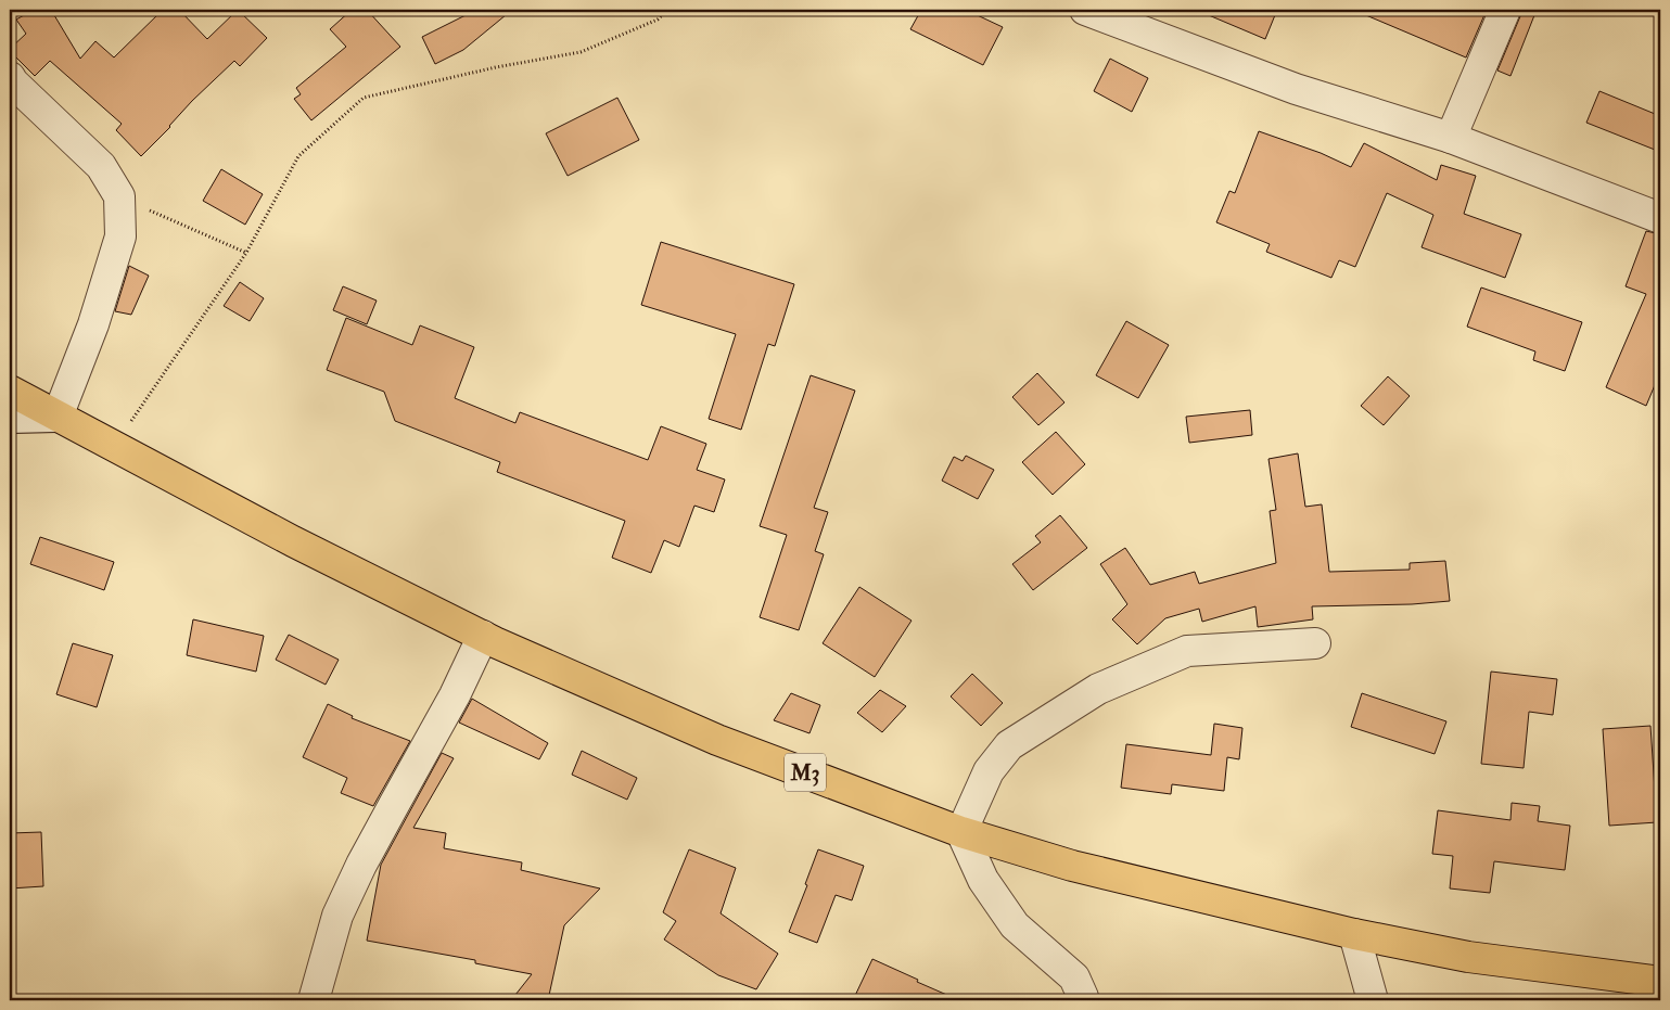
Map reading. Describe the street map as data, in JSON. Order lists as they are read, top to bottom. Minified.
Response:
{"streets":{"highway":["M3"]}}
